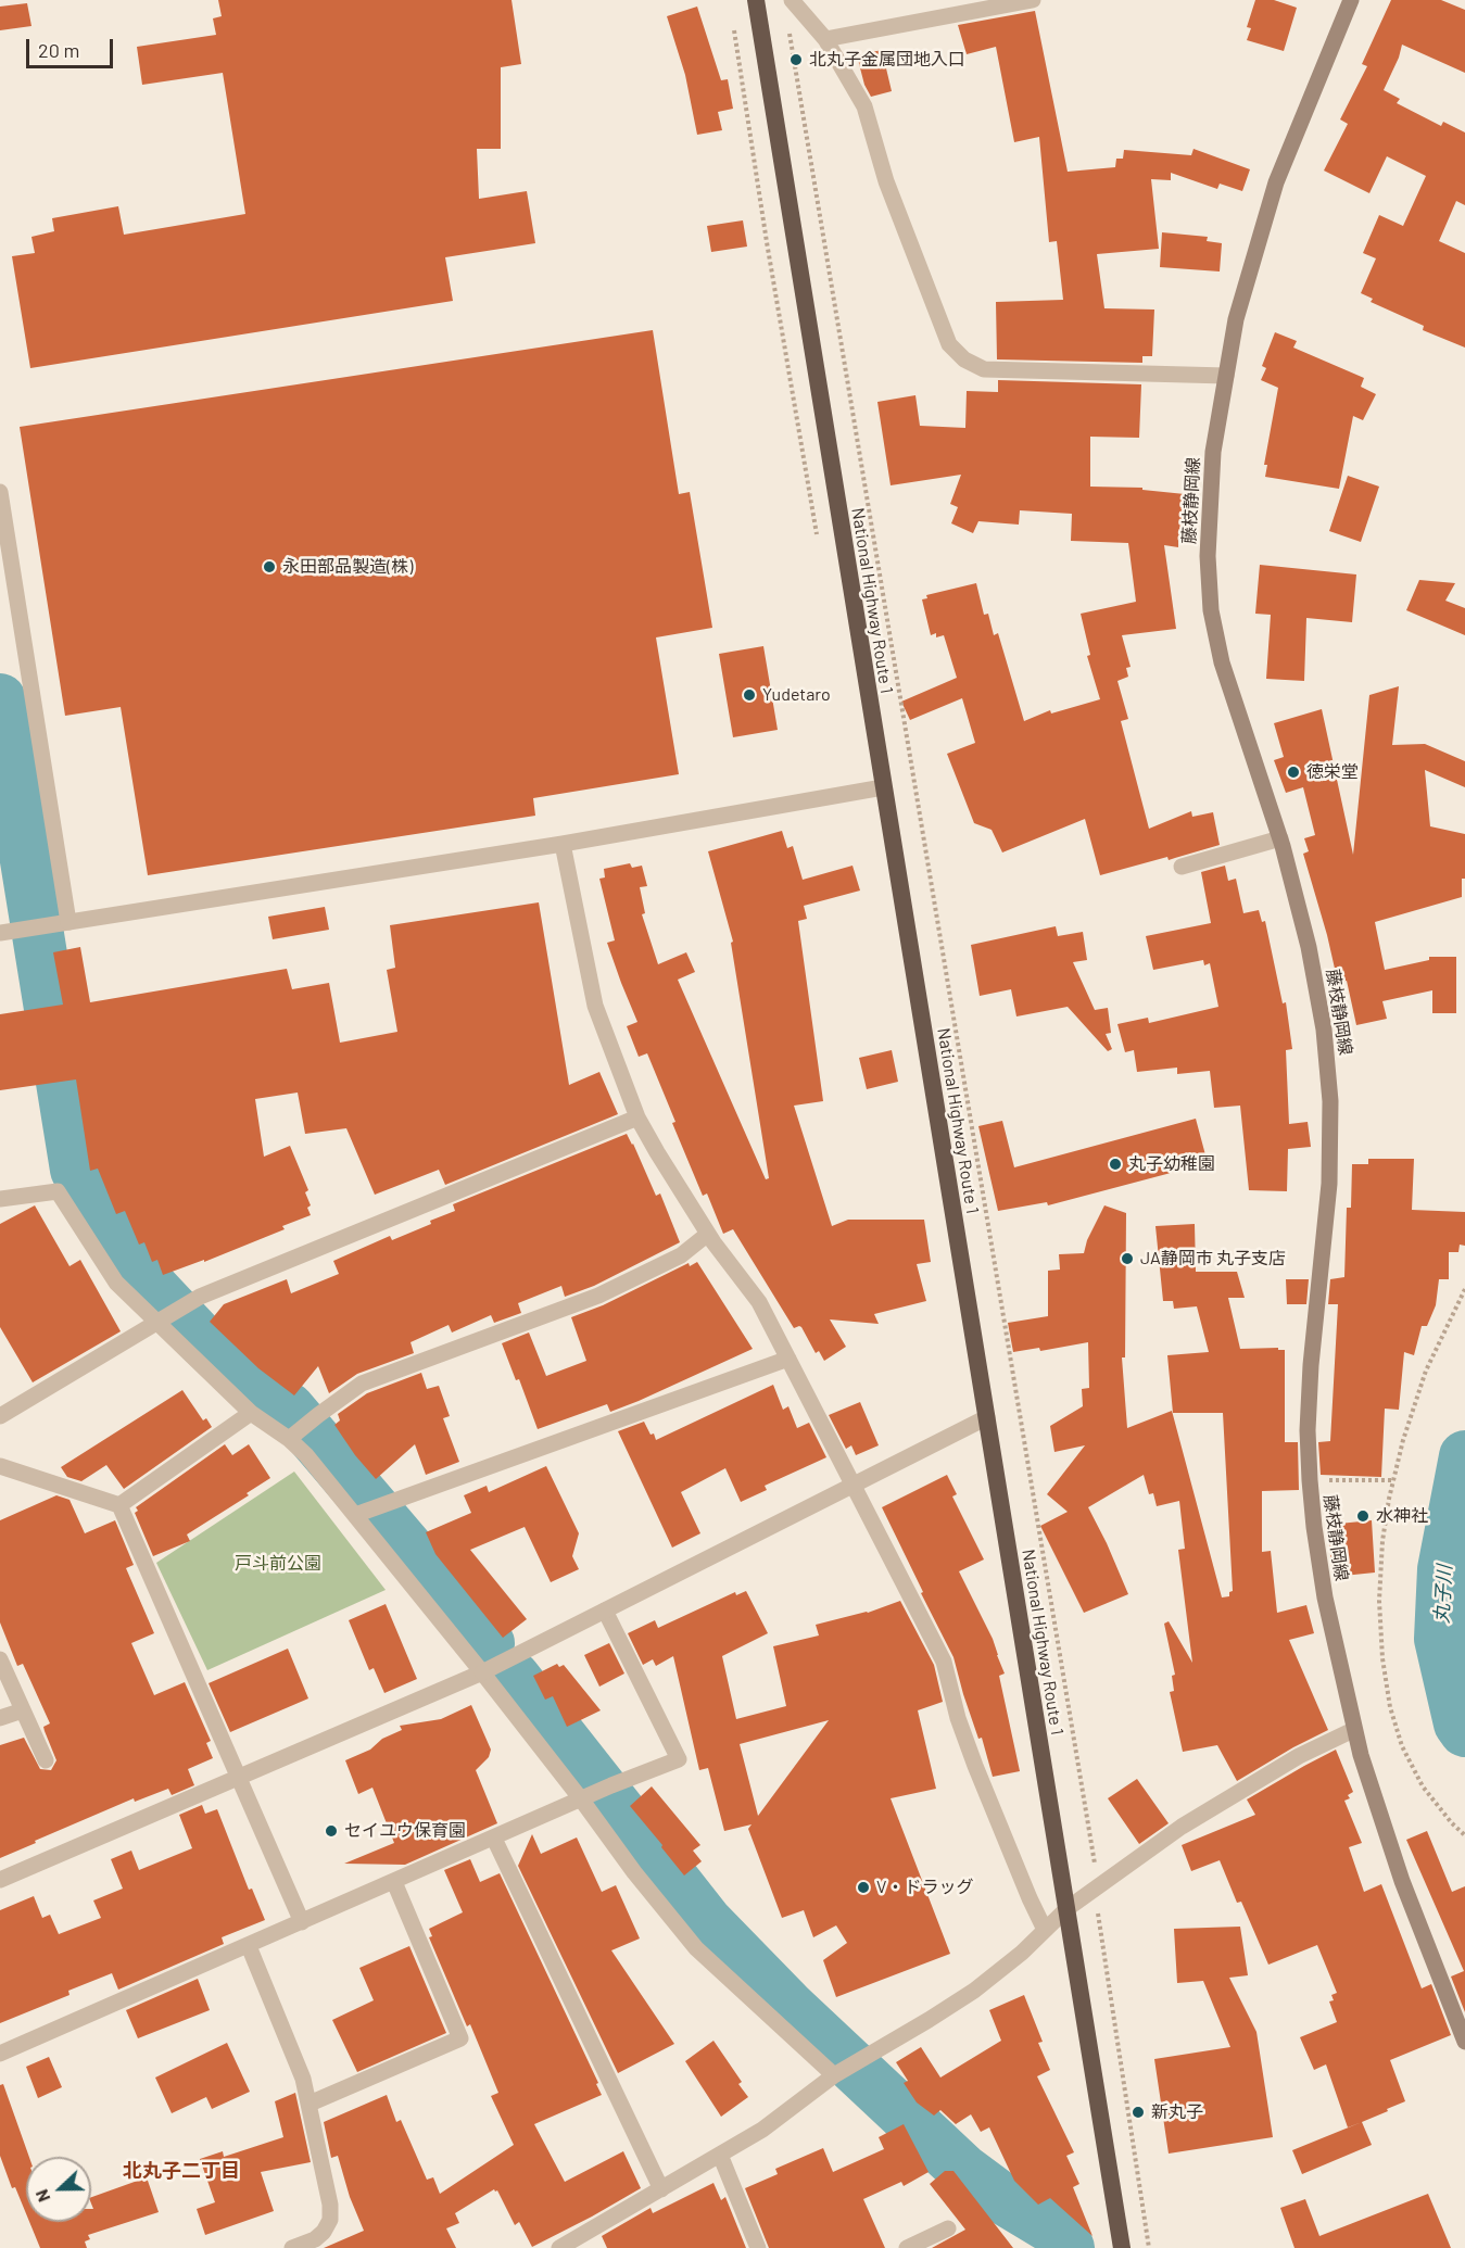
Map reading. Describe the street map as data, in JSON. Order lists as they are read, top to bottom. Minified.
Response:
{"streets":{"highway":["National Highway Route 1"],"main road":["藤枝静岡線"]},"districts":["北丸子二丁目"],"water":["丸子川"],"parks":["戸斗前公園"],"places":["北丸子金属団地入口","永田部品製造(株)","Yudetaro","徳栄堂","丸子幼稚園","JA静岡市 丸子支店","水神社","セイユウ保育園","V・ドラッグ","新丸子"],"scale_bar":"20 m","north":"left"}
